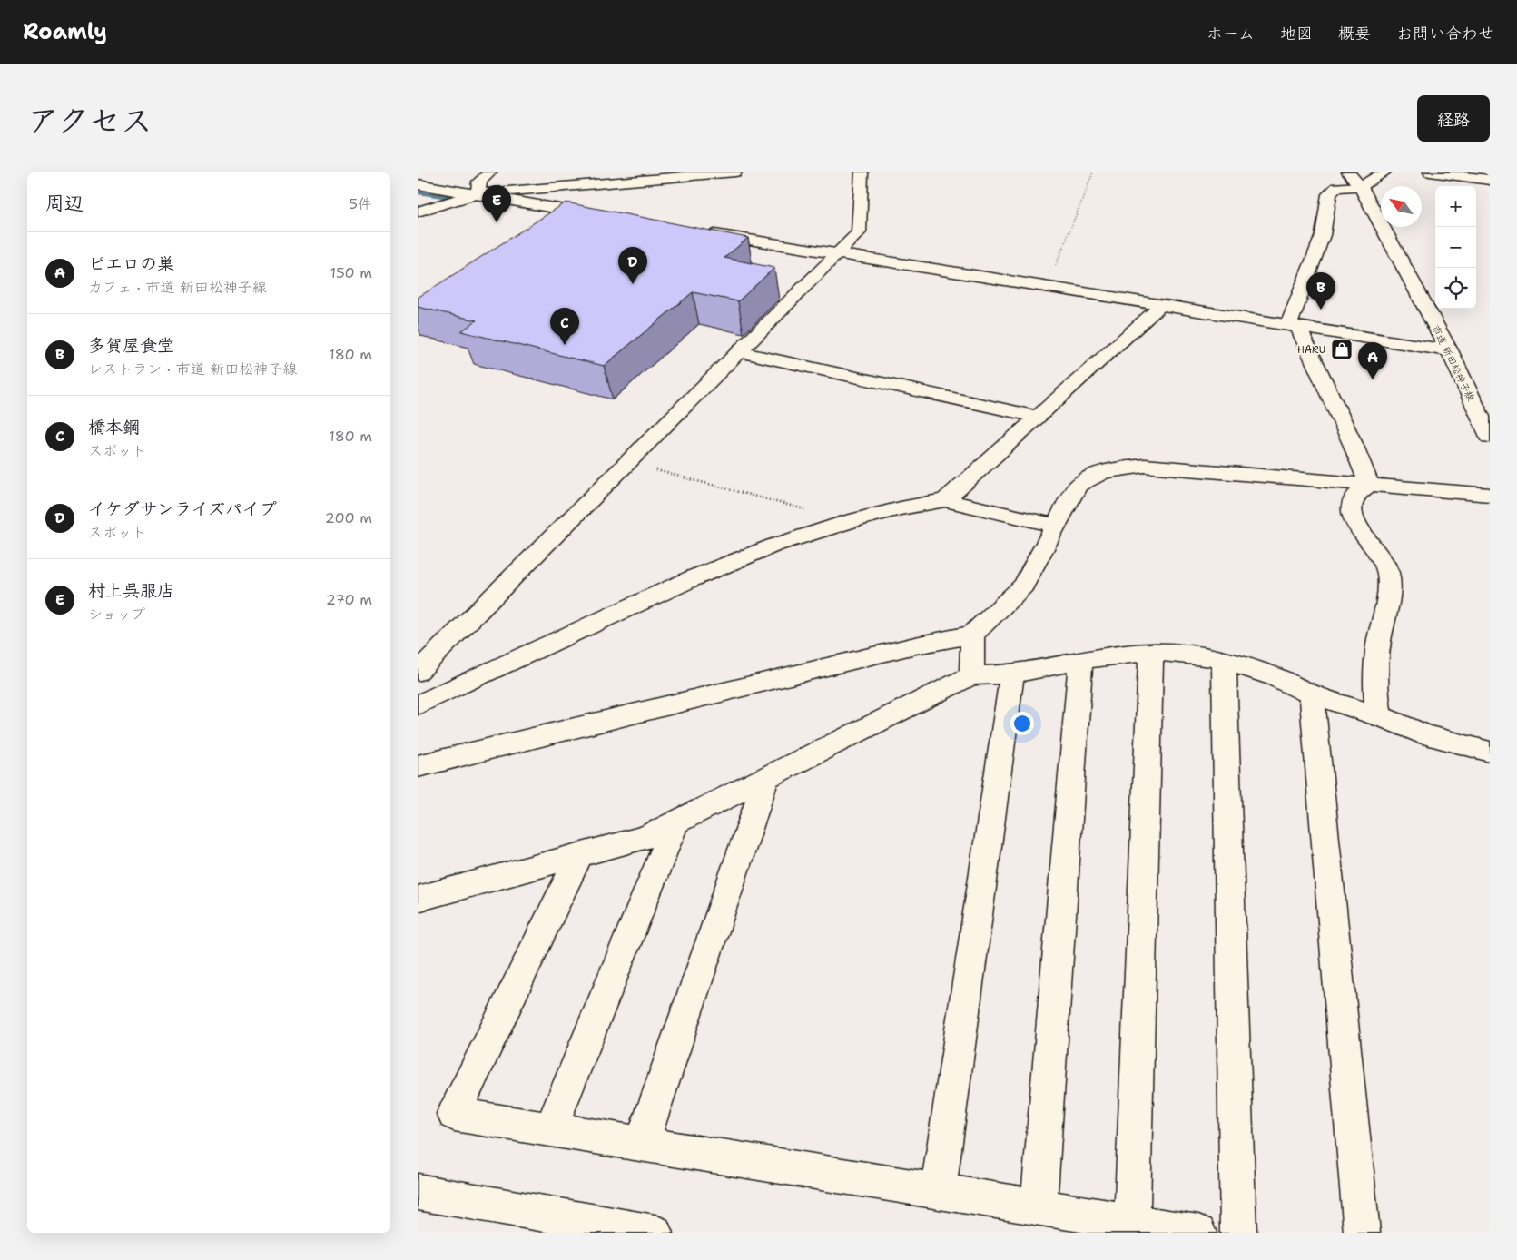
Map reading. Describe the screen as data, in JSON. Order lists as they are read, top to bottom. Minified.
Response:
{"streets":{"street":["市道 新田松神子線"]},"places":{"shop":["HARU"]},"north":"top left","page":{"header":"Roamly","nav":["ホーム","地図","概要","お問い合わせ"],"title":"アクセス","buttons":"経路","heading":["周辺","5件"],"pins":["E","D","B","C","A"],"map_buttons":["+","−"],"list":[{"mark":"A","name":"ピエロの巣","note":"カフェ · 市道 新田松神子線","value":"150 m"},{"mark":"B","name":"多賀屋食堂","note":"レストラン · 市道 新田松神子線","value":"180 m"},{"mark":"C","name":"橋本鋼","note":"スポット","value":"180 m"},{"mark":"D","name":"イケダサンライズパイプ","note":"スポット","value":"200 m"},{"mark":"E","name":"村上呉服店","note":"ショップ","value":"270 m"}]}}
